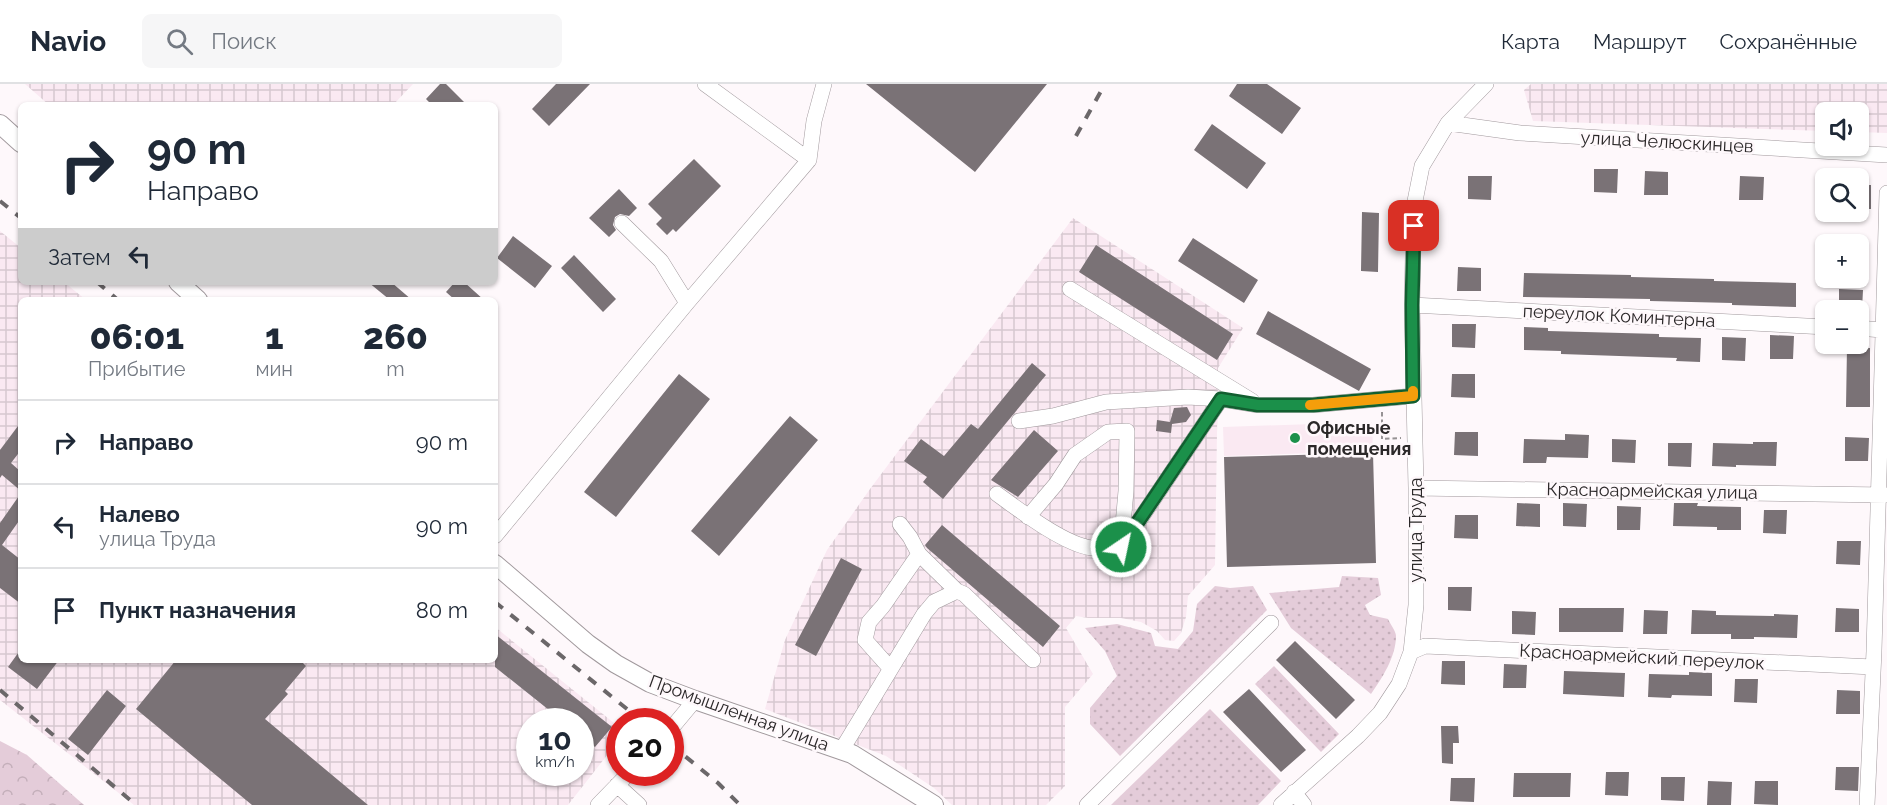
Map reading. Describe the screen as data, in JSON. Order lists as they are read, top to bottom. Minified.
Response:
{"streets":{"main road":["Промышленная улица"],"street":["улица Челюскинцев","переулок Коминтерна","Красноармейская улица","улица Труда","Красноармейский переулок"]},"crossings":[["улица Челюскинцев","улица Труда"],["переулок Коминтерна","улица Труда"],["Красноармейская улица","улица Труда"],["улица Труда","Красноармейский переулок"]],"places":["Офисные помещения"],"page":{"header":"Navio","search":"Поиск","nav":["Карта","Маршрут","Сохранённые"],"map_buttons":["+","−"],"turn":["90 m","Направо"],"then":"Затем","eta":["06:01","Прибытие","1","мин","260","m"],"list":[{"name":"Направо","value":"90 m"},{"name":"Налево","note":"улица Труда","value":"90 m"},{"name":"Пункт назначения","value":"80 m"}],"speed":"10 km/h","limit":"20"}}
